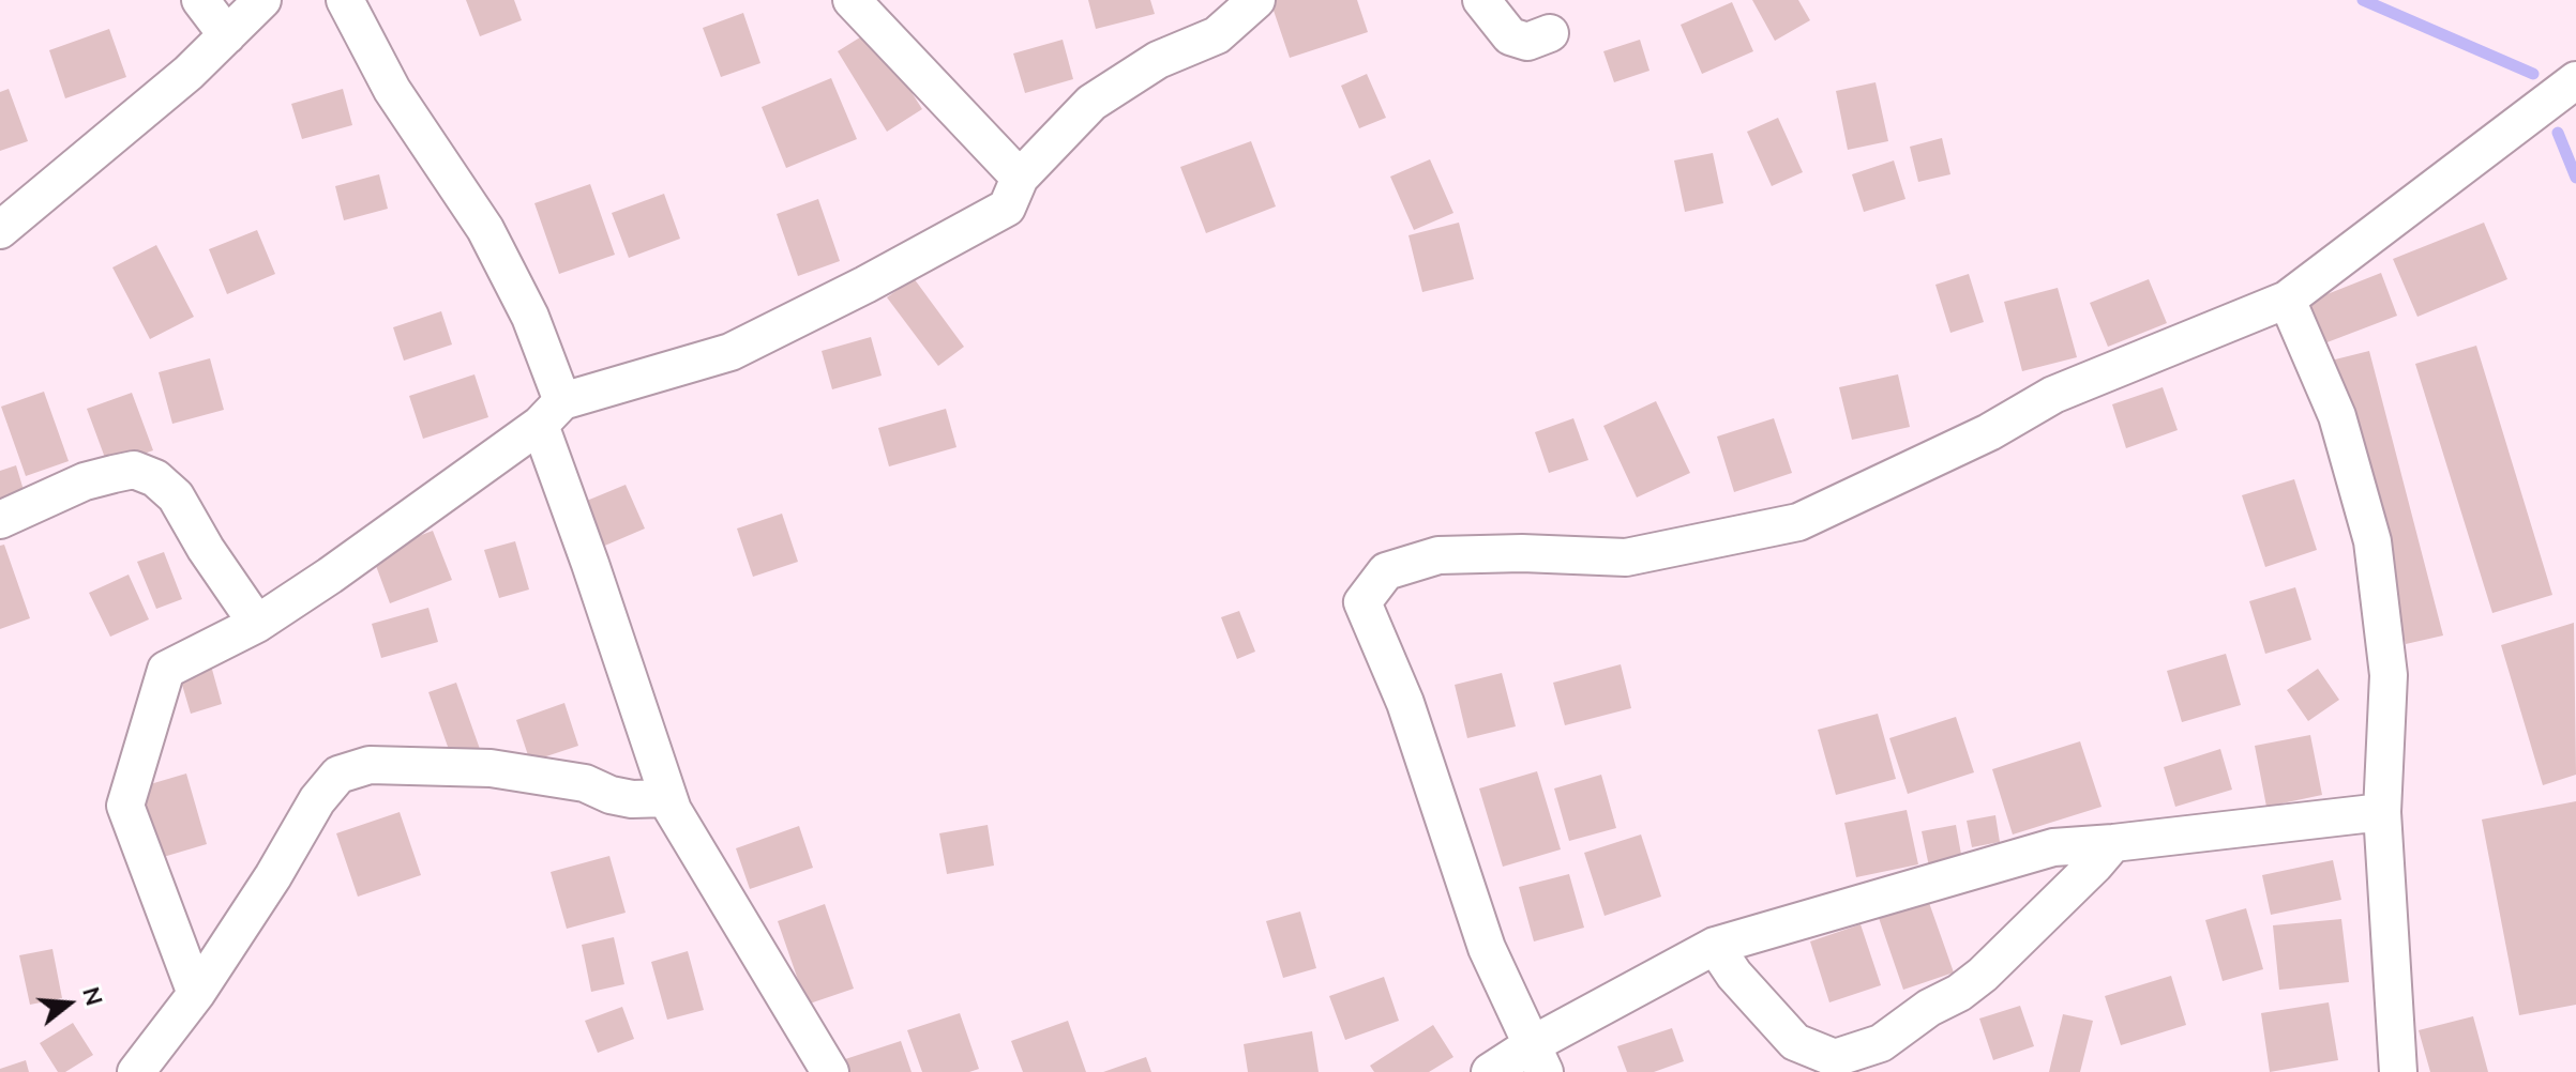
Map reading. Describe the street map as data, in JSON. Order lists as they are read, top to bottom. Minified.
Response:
{"north":"right"}
